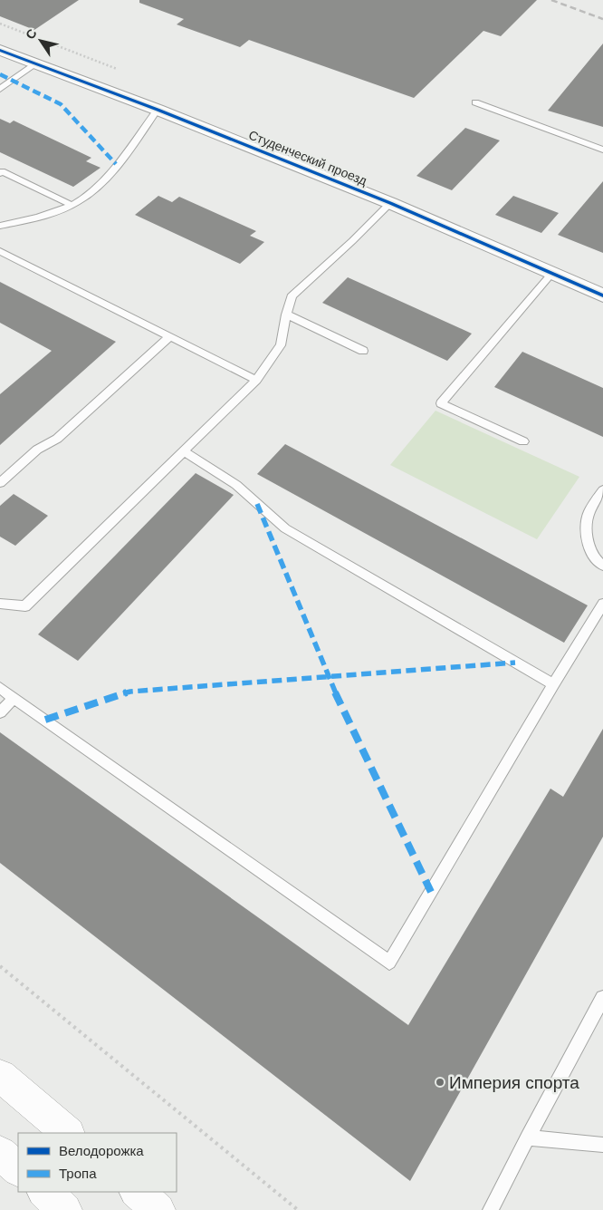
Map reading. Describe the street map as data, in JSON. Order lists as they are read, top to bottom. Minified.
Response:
{"streets":{"street":["Студенческий проезд"]},"places":["Империя спорта"],"legend":["Велодорожка","Тропа"],"north":"top left"}
